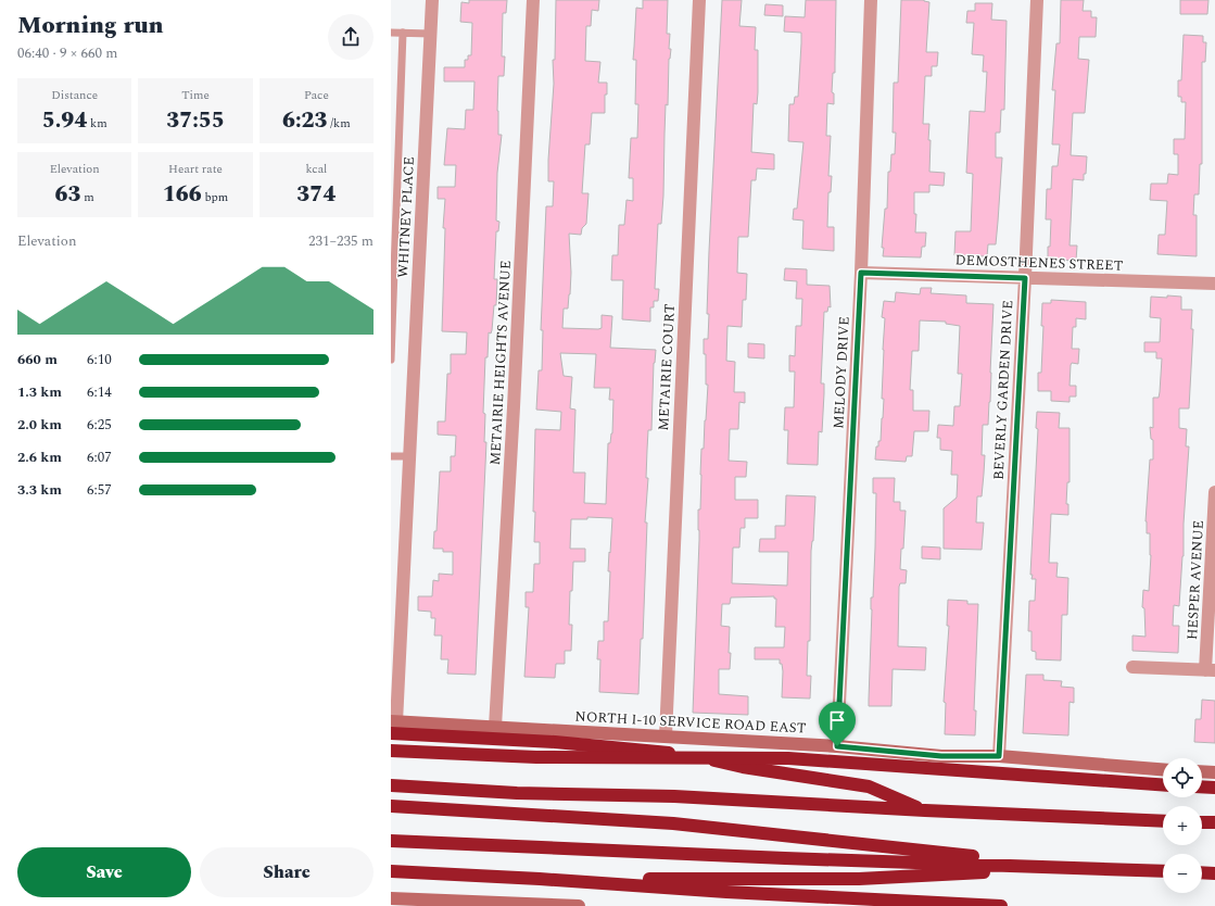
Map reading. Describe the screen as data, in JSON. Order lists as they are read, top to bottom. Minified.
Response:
{"streets":{"street":["WHITNEY PLACE","DEMOSTHENES STREET","METAIRIE HEIGHTS AVENUE","METAIRIE COURT","MELODY DRIVE","BEVERLY GARDEN DRIVE","HESPER AVENUE","NORTH I-10 SERVICE ROAD EAST"]},"crossings":[["WHITNEY PLACE","NORTH I-10 SERVICE ROAD EAST"],["DEMOSTHENES STREET","MELODY DRIVE"],["DEMOSTHENES STREET","BEVERLY GARDEN DRIVE"],["METAIRIE HEIGHTS AVENUE","NORTH I-10 SERVICE ROAD EAST"],["METAIRIE COURT","NORTH I-10 SERVICE ROAD EAST"],["MELODY DRIVE","NORTH I-10 SERVICE ROAD EAST"],["BEVERLY GARDEN DRIVE","NORTH I-10 SERVICE ROAD EAST"]],"page":{"heading":["Morning run","06:40 · 9 × 660 m"],"stats":[["Distance","5.94 km"],["Time","37:55"],["Pace","6:23 /km"],["Elevation","63 m"],["Heart rate","166 bpm"],["kcal","374"]],"chart":["Elevation","231–235 m"],"list":[{"name":"660 m","note":"6:10"},{"name":"1.3 km","note":"6:14"},{"name":"2.0 km","note":"6:25"},{"name":"2.6 km","note":"6:07"},{"name":"3.3 km","note":"6:57"}],"map_buttons":["+","−"],"buttons":["Save","Share"]}}
